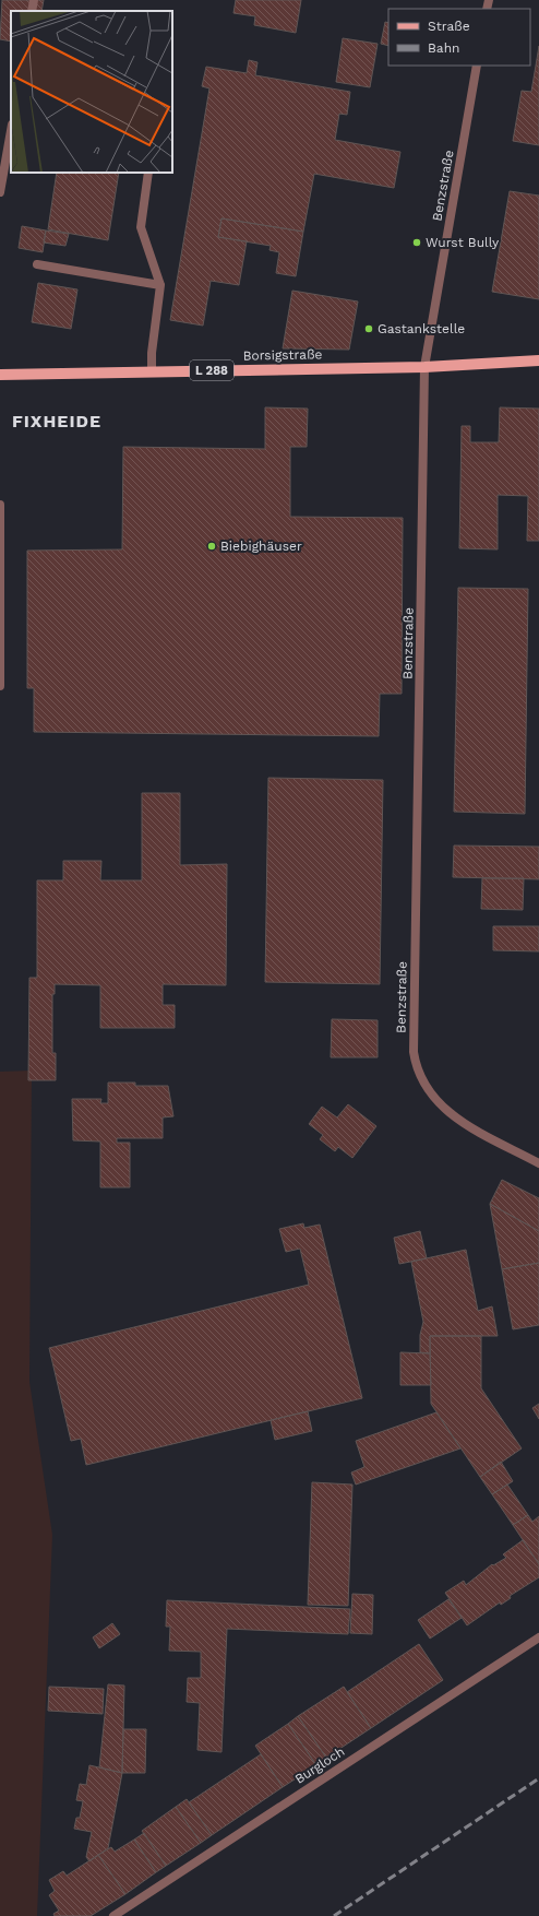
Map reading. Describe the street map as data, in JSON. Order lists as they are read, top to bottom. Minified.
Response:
{"streets":{"main road":["Borsigstraße","L 288"],"street":["Benzstraße","Burgloch"]},"crossings":[["Benzstraße","Borsigstraße"]],"districts":["FIXHEIDE"],"places":["Wurst Bully","Gastankstelle","Biebighäuser"],"legend":["Straße","Bahn"]}
